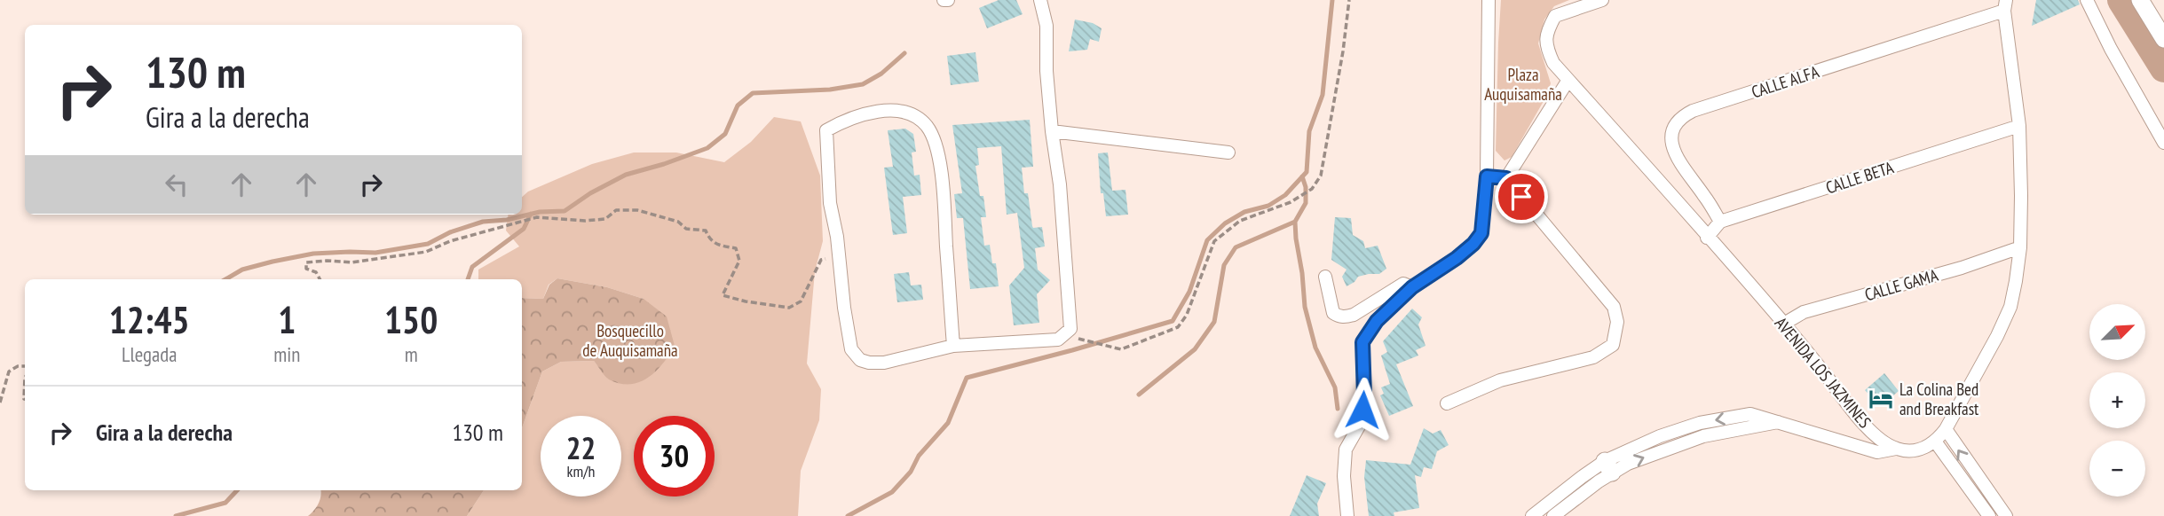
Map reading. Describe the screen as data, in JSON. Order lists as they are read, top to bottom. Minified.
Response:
{"streets":{"street":["CALLE ALFA","CALLE BETA","CALLE GAMA","AVENIDA LOS JAZMINES"]},"crossings":[["CALLE ALFA","CALLE BETA"],["CALLE GAMA","AVENIDA LOS JAZMINES"]],"parks":["Plaza Auquisamaña","Bosquecillo de Auquisamaña"],"places":{"hotel":["La Colina Bed and Breakfast"]},"north":"top right","page":{"turn":["130 m","Gira a la derecha"],"eta":["12:45","Llegada","1","min","150","m"],"map_buttons":["+","−"],"list":[{"name":"Gira a la derecha","value":"130 m"}],"speed":"22 km/h","limit":"30"}}
